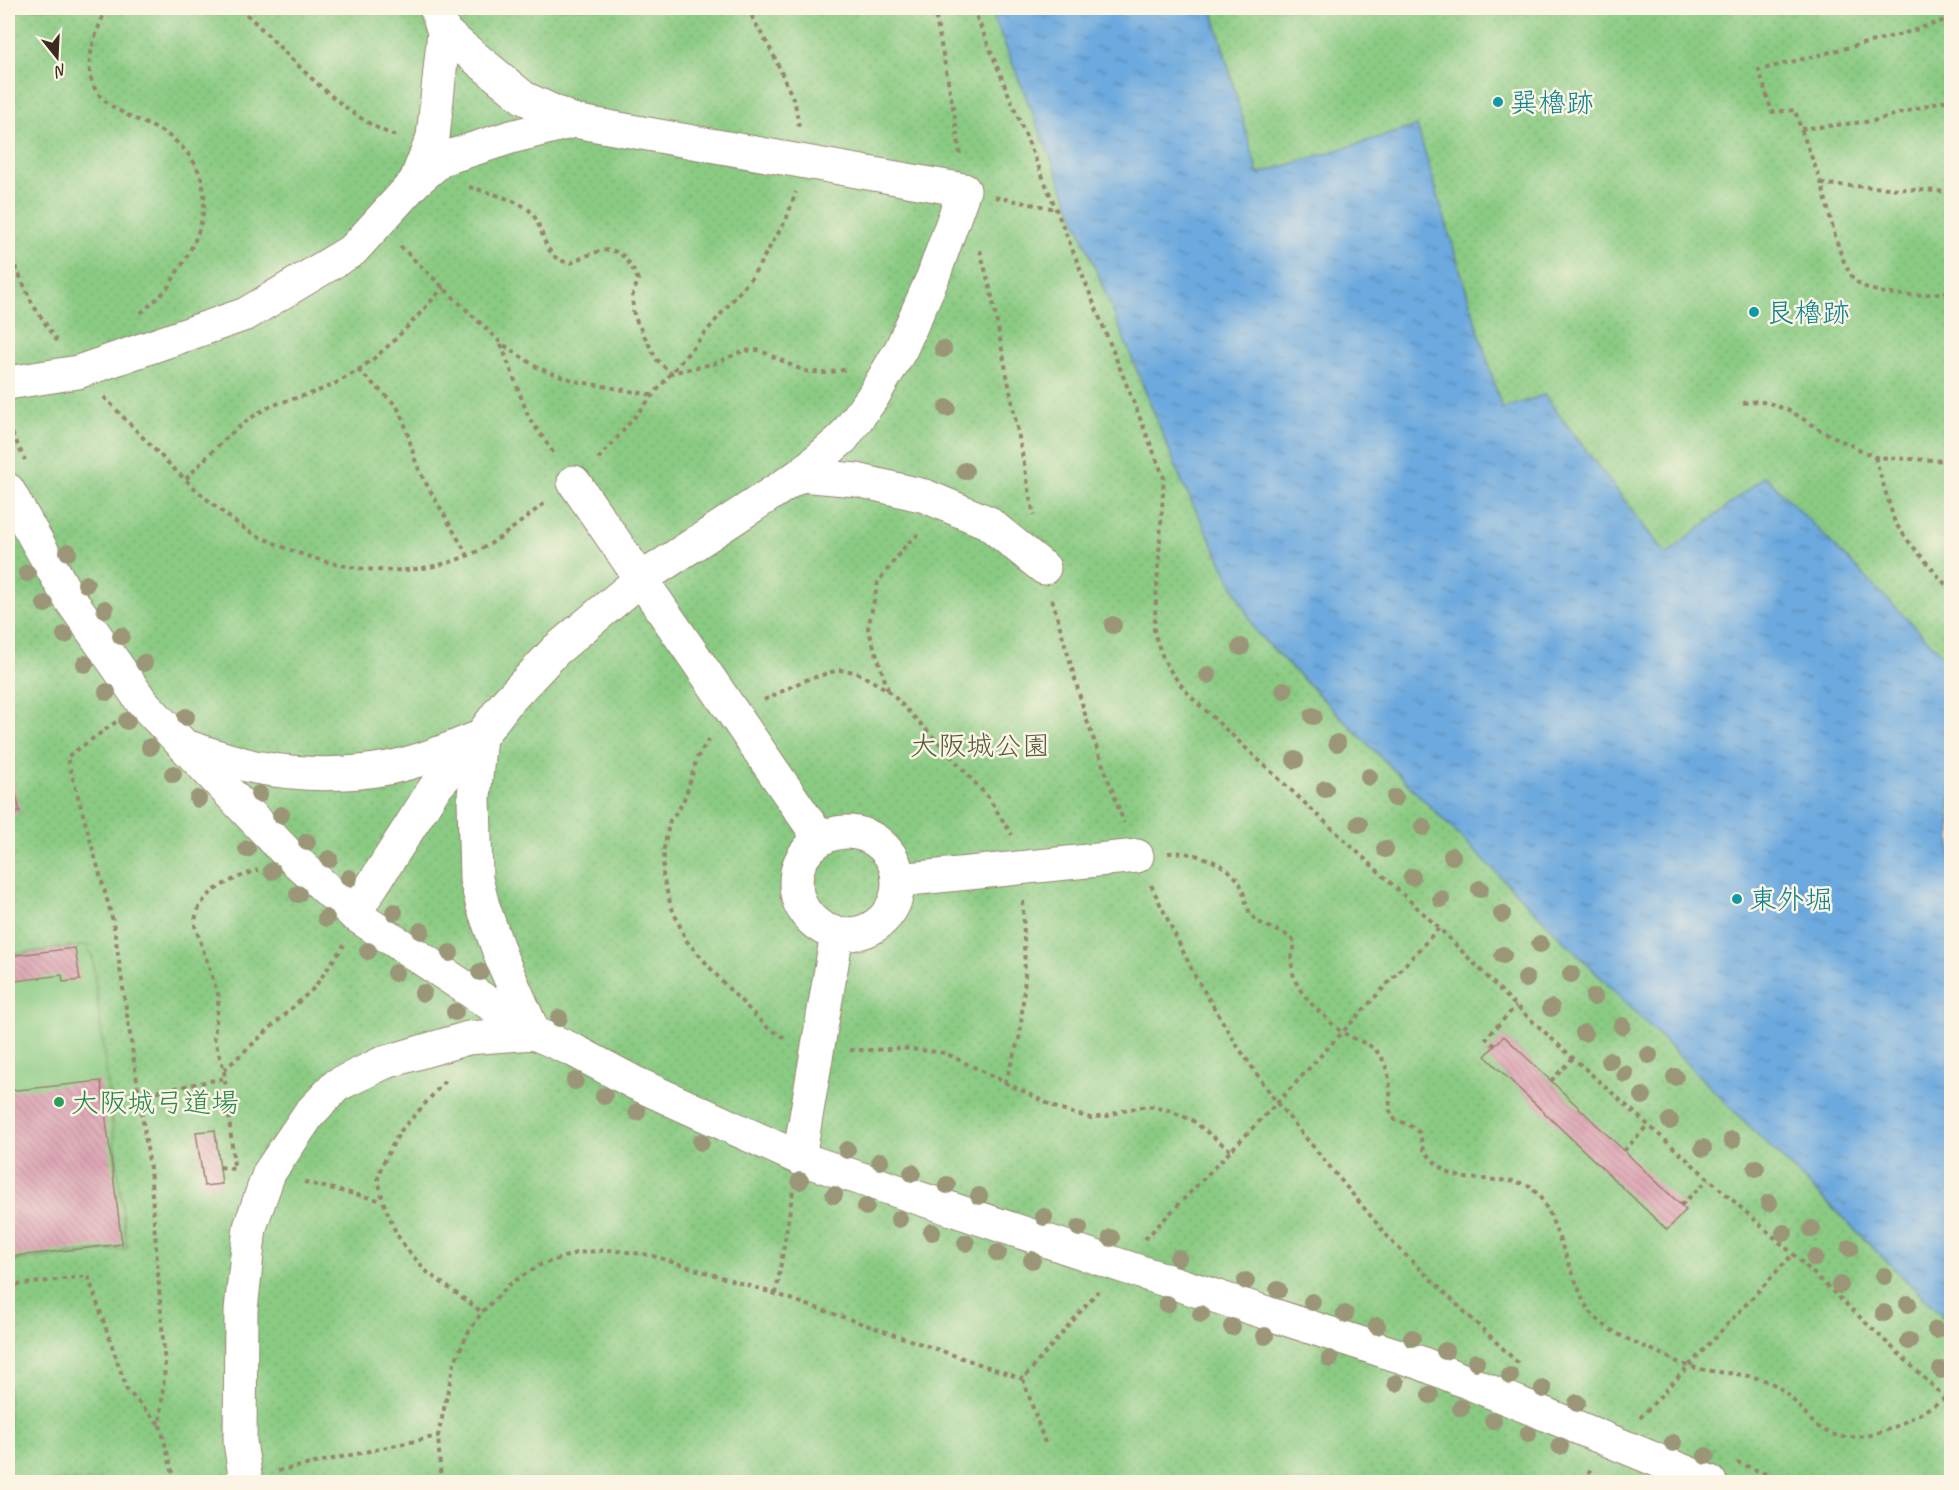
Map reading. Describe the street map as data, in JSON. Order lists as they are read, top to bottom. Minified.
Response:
{"parks":["大阪城公園"],"places":["巽櫓跡","艮櫓跡","東外堀","大阪城弓道場"],"north":"bottom"}
